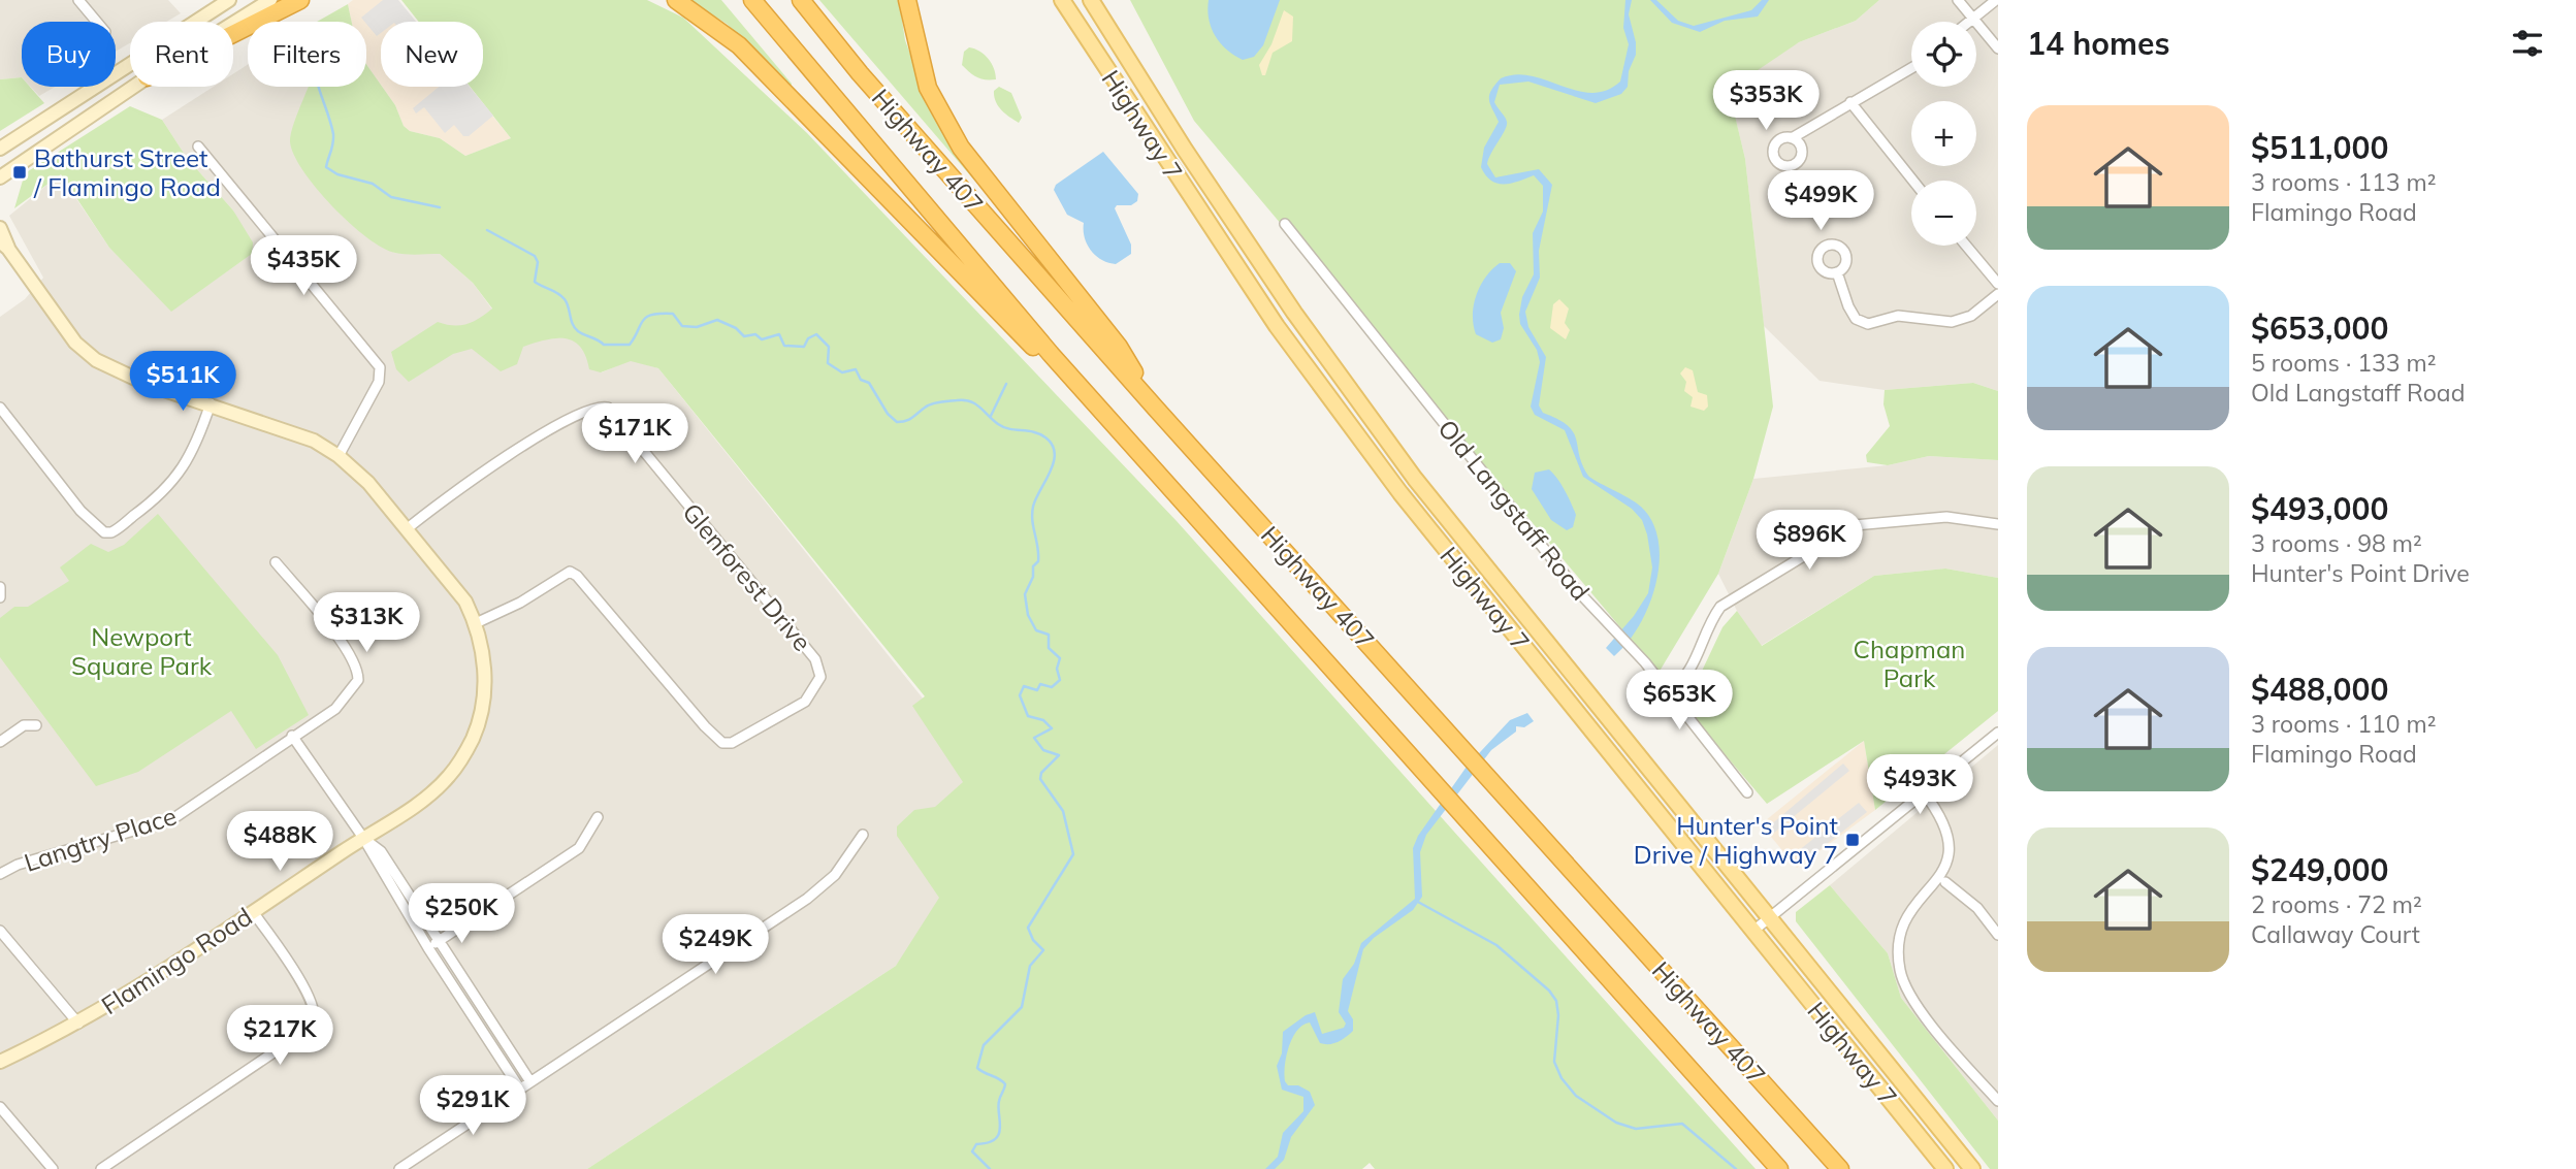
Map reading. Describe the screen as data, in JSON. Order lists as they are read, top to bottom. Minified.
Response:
{"streets":{"highway":["Highway 407"],"main road":["Highway 7"],"street":["Old Langstaff Road","Glenforest Drive","Langtry Place","Flamingo Road"]},"crossings":[["Glenforest Drive","Flamingo Road"]],"parks":["Newport Square Park","Chapman Park"],"places":{"transit":["Bathurst Street / Flamingo Road","Hunter's Point Drive / Highway 7"]},"page":{"heading":"14 homes","map_buttons":["+","−"],"chip":["Buy","Rent","Filters","New"],"price":["$353K","$499K","$435K","$511K","$171K","$896K","$313K","$653K","$493K","$488K","$250K","$249K","$217K","$291K"],"list":[{"name":"$511,000","note":"3 rooms · 113 m² · Flamingo Road"},{"name":"$653,000","note":"5 rooms · 133 m² · Old Langstaff Road"},{"name":"$493,000","note":"3 rooms · 98 m² · Hunter's Point Drive"},{"name":"$488,000","note":"3 rooms · 110 m² · Flamingo Road"},{"name":"$249,000","note":"2 rooms · 72 m² · Callaway Court"}]}}
